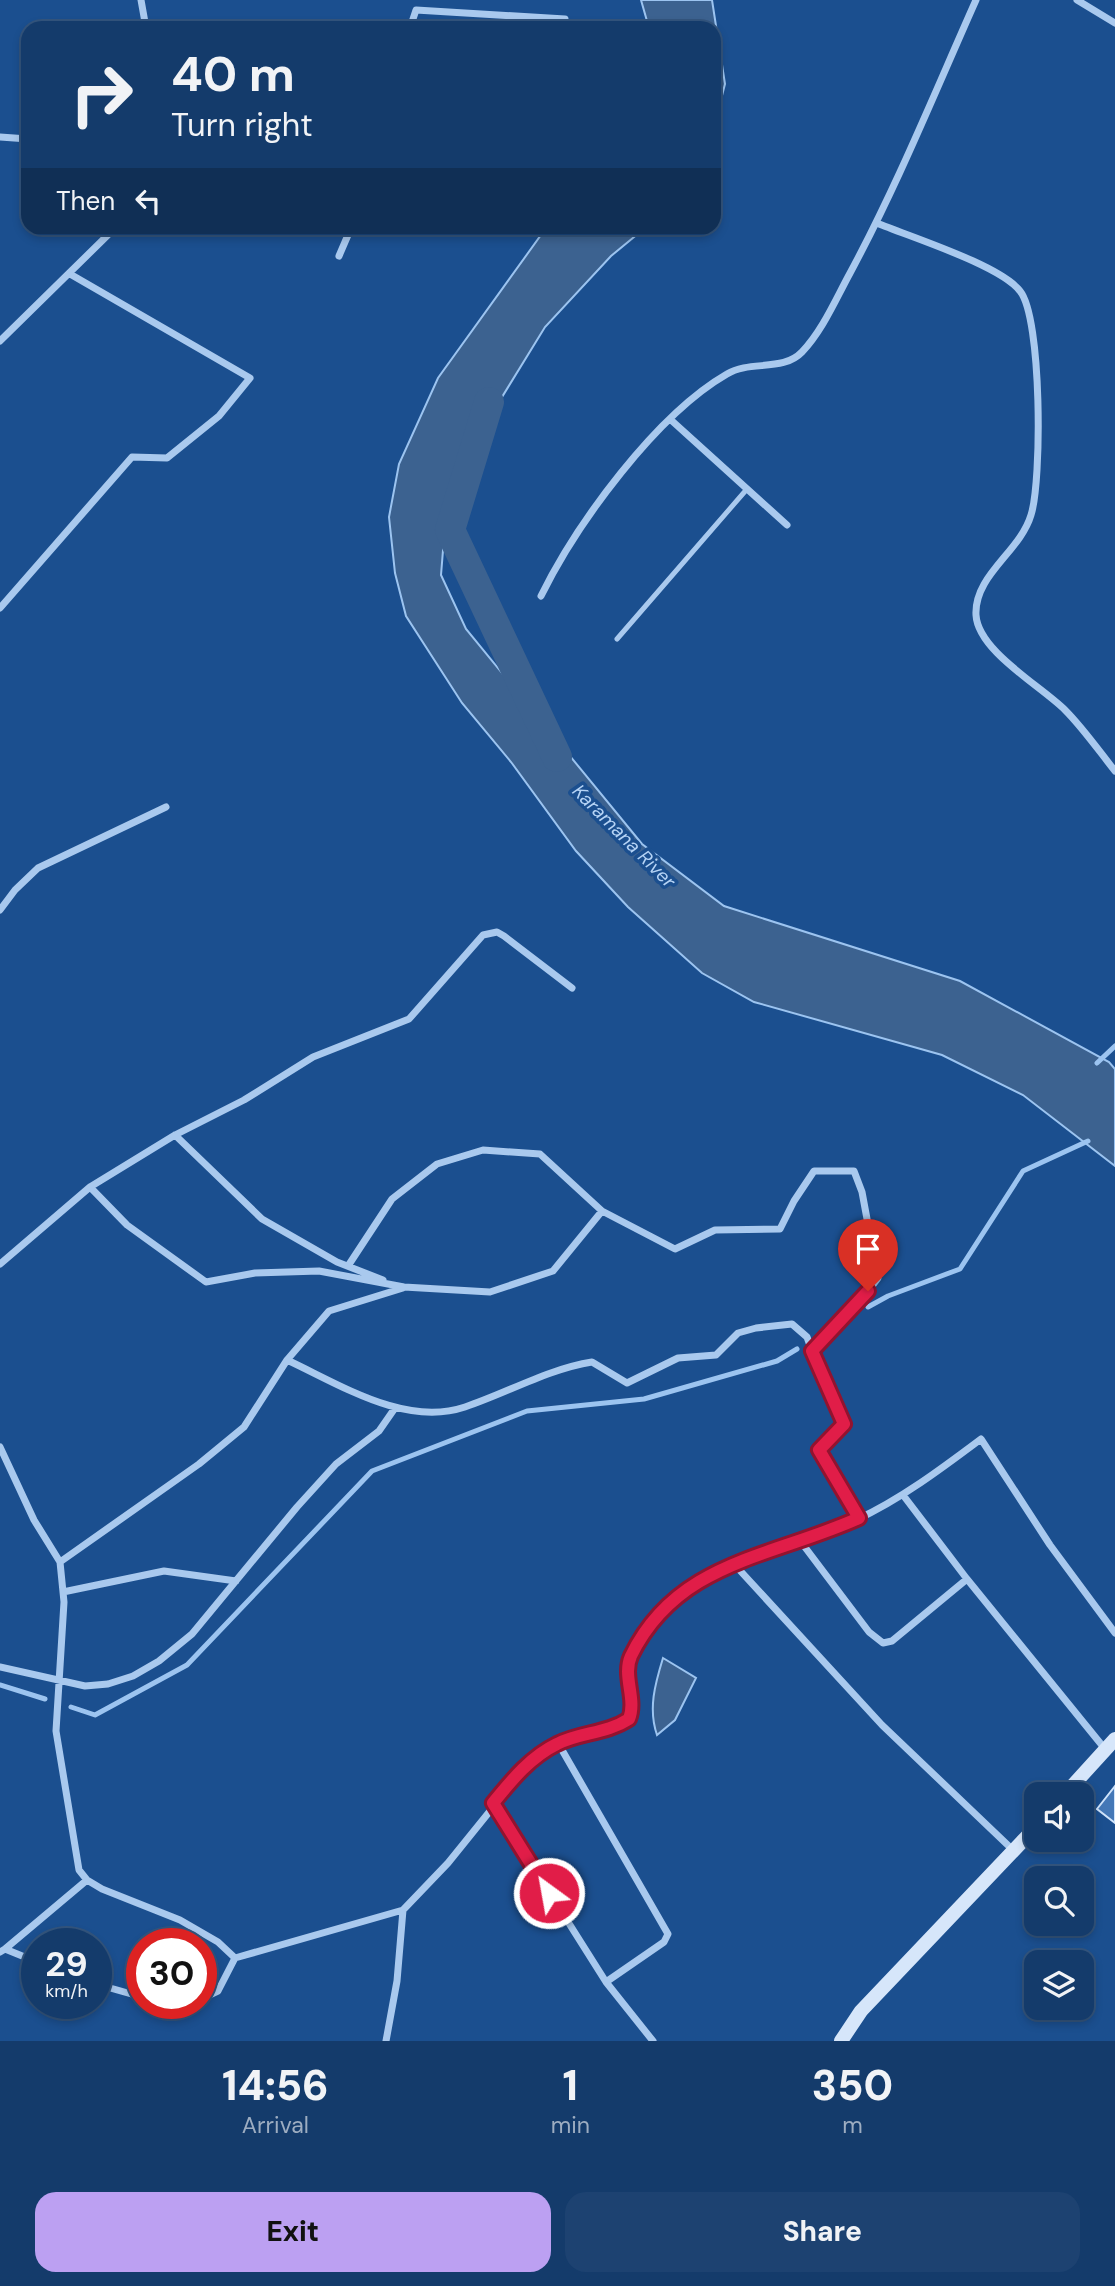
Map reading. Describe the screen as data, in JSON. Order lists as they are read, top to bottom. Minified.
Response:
{"water":["Karamana River"],"page":{"turn":["40 m","Turn right"],"then":"Then","speed":"29 km/h","limit":"30","eta":["14:56","Arrival","1","min","350","m"],"buttons":["Exit","Share"]}}
